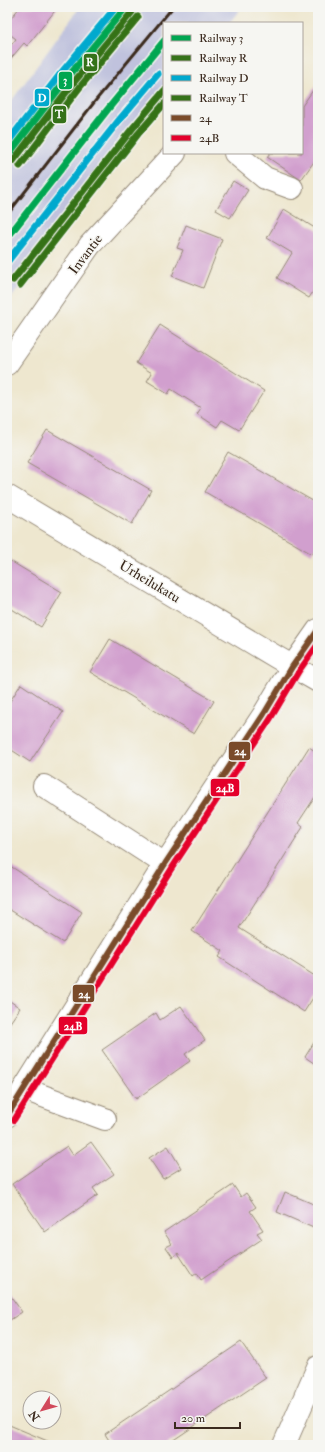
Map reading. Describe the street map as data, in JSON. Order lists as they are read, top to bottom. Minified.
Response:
{"streets":{"street":["Invantie","Urheilukatu"]},"lines":["rail line 3","rail line D","rail line R","rail line T","transit line 24","transit line 24B"],"legend":["Railway 3","Railway R","Railway D","Railway T","24","24B"],"scale_bar":"20 m","north":"bottom left"}
